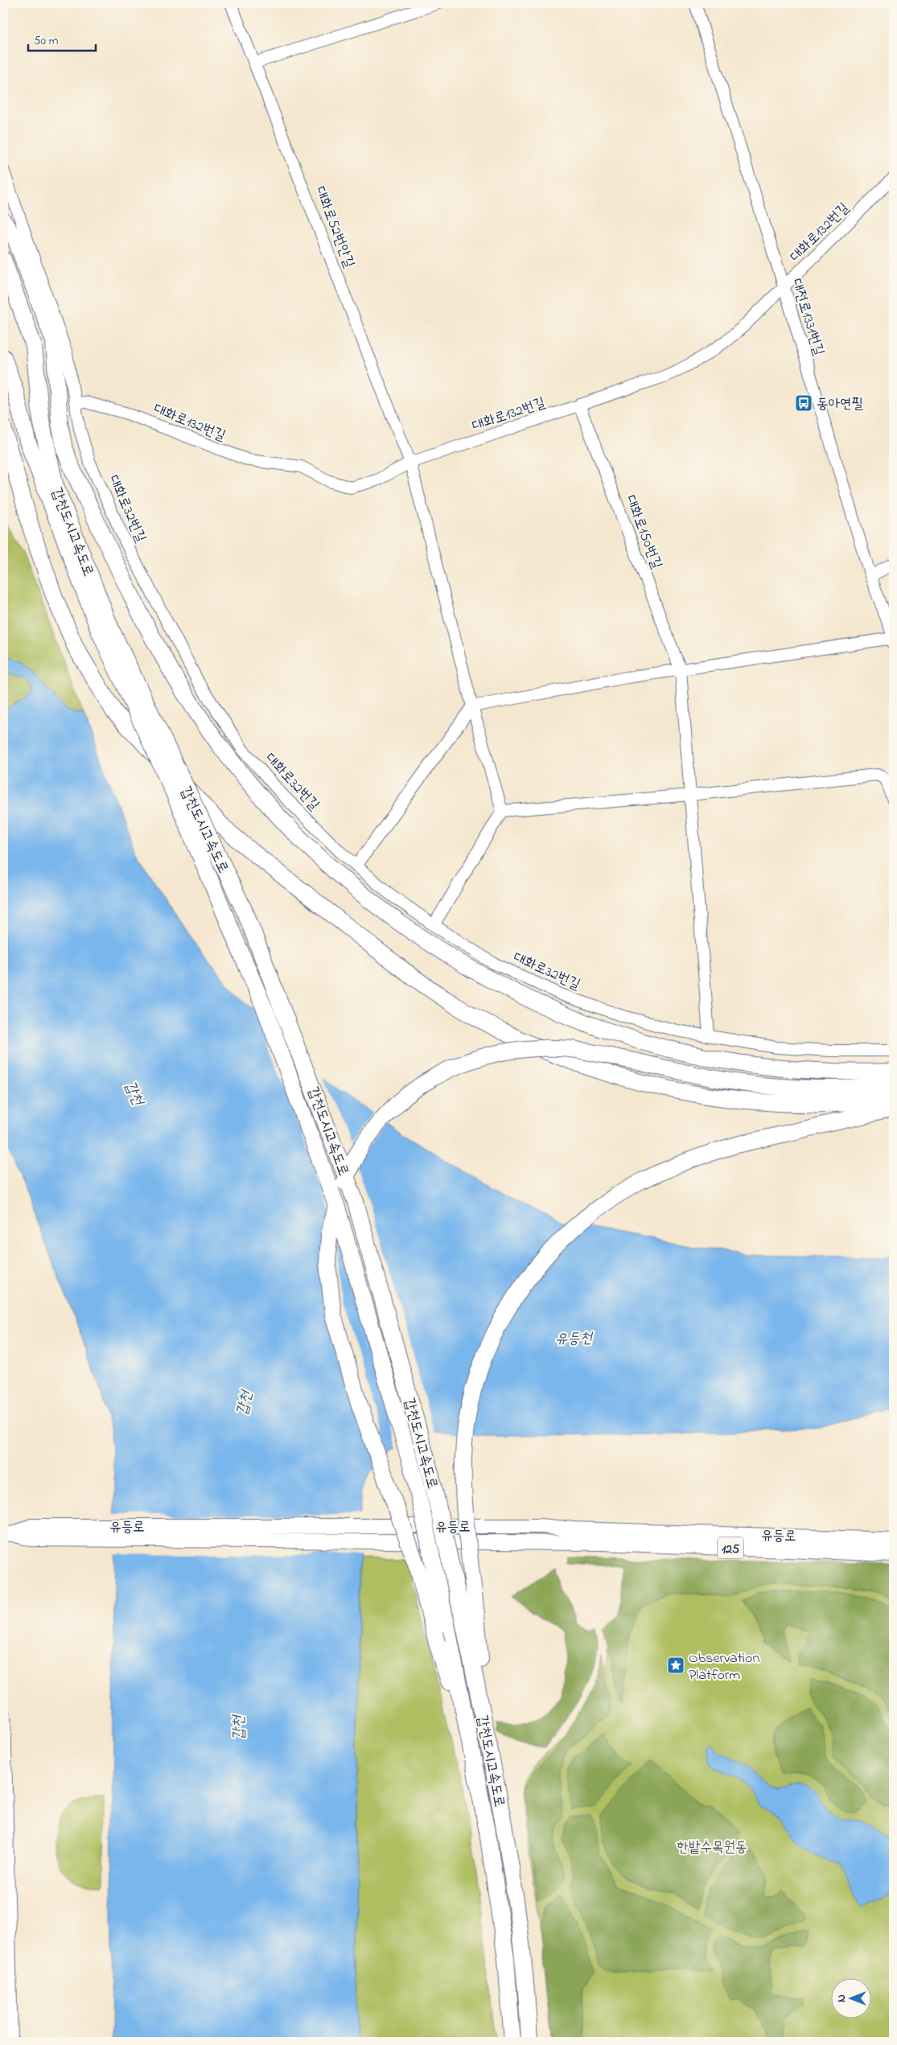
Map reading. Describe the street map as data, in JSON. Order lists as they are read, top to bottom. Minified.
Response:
{"streets":{"highway":["갑천도시고속도로"],"main road":["유등로","125"],"street":["대화로52번안길","대화로132번길","대전로1331번길","대화로32번길","대화로150번길"]},"crossings":[["대화로52번안길","대화로132번길"],["대화로132번길","대전로1331번길"],["대화로132번길","대화로32번길"],["대화로132번길","대화로150번길"],["대화로32번길","대화로150번길"]],"water":["갑천","유등천"],"parks":["한밭수목원동"],"places":{"bus stop":["동아연필"],"place":["Observation Platform"]},"scale_bar":"50 m","north":"left"}
